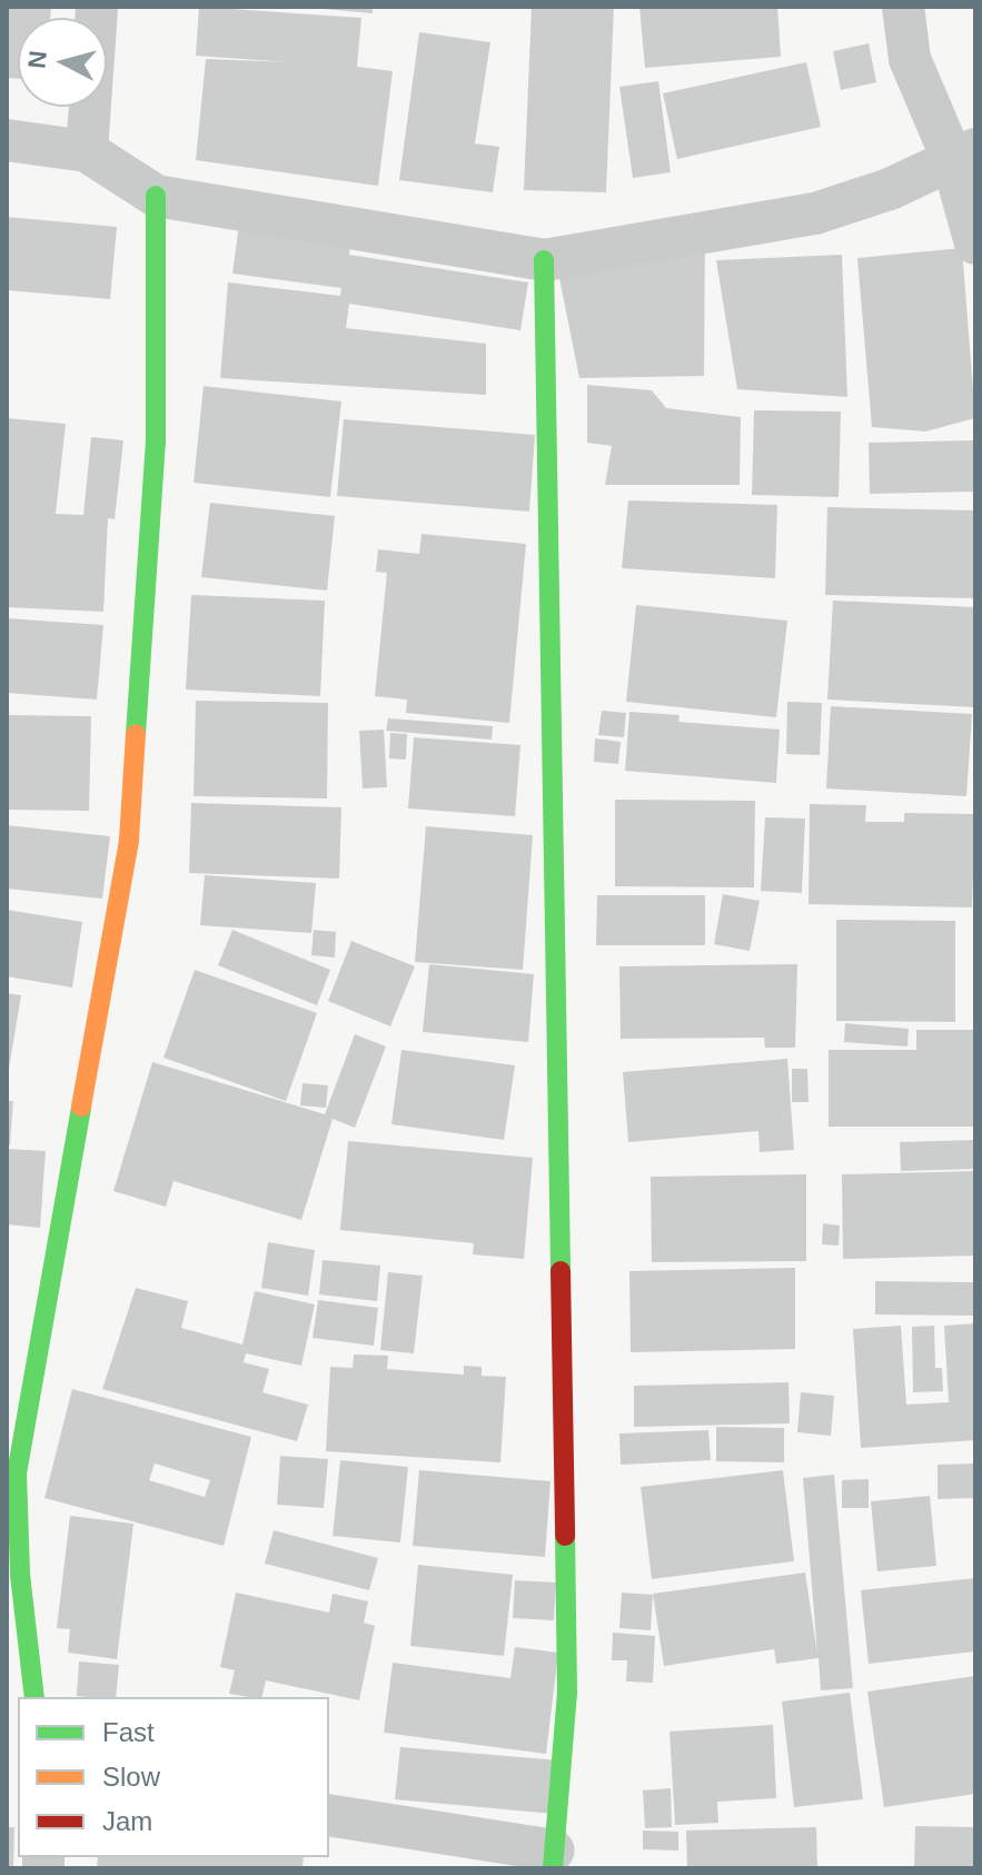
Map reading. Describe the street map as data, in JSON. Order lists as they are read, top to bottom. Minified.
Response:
{"legend":["Fast","Slow","Jam"],"north":"left"}
